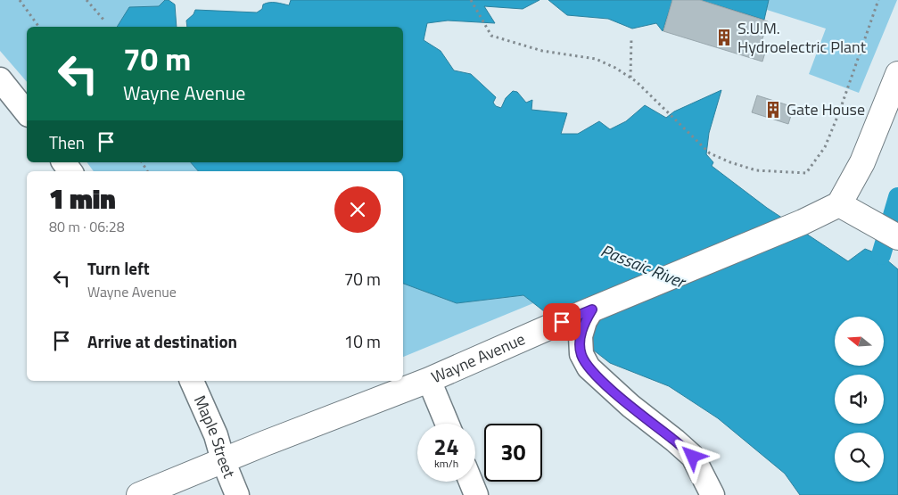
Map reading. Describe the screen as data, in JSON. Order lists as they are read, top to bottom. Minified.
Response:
{"streets":{"main road":["Wayne Avenue"],"street":["Maple Street"]},"crossings":[["Wayne Avenue","Maple Street"]],"water":["Passaic River"],"places":{"building":["S.U.M. Hydroelectric Plant","Gate House"]},"north":"left","page":{"turn":["70 m","Wayne Avenue"],"then":"Then","heading":["1 min","80 m · 06:28"],"list":[{"name":"Turn left","note":"Wayne Avenue","value":"70 m"},{"name":"Arrive at destination","value":"10 m"}],"speed":"24 km/h","limit":"30"}}
